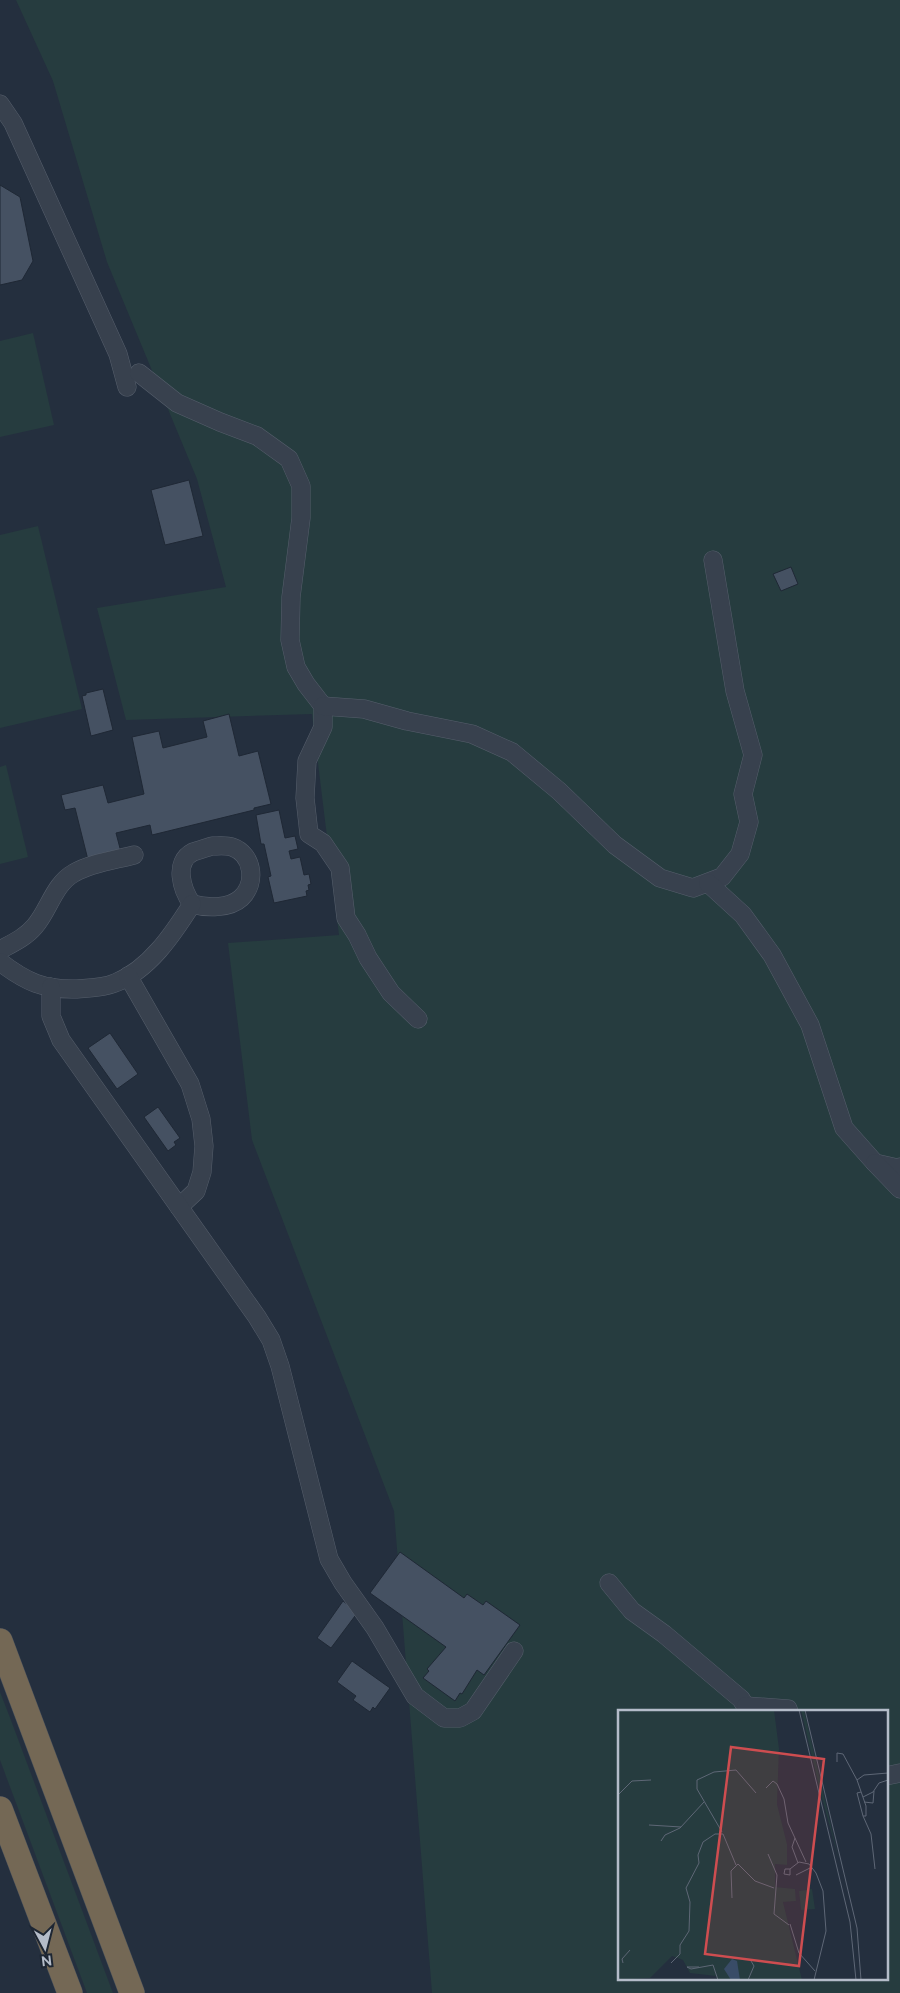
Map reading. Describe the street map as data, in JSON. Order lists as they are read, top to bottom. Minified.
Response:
{"north":"bottom"}
